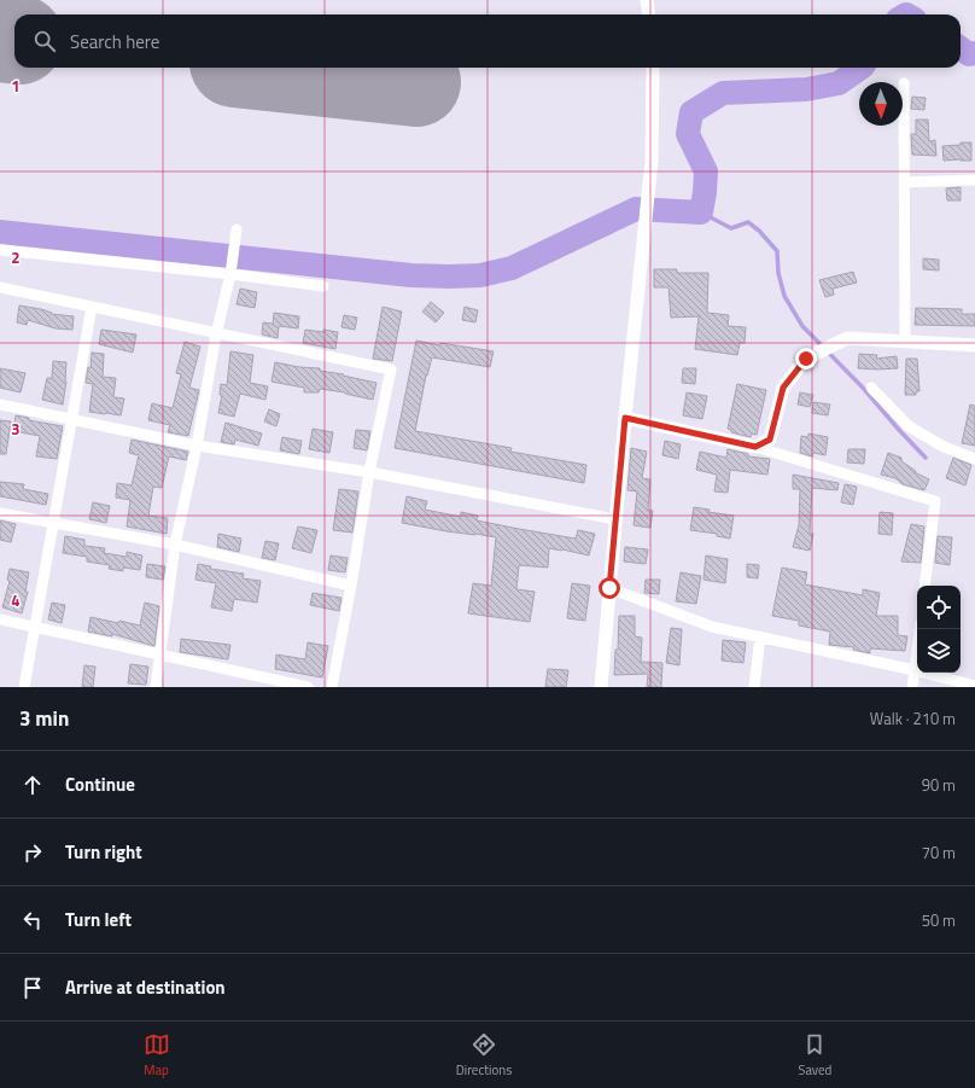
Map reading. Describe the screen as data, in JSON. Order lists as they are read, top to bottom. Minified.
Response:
{"north":"bottom","page":{"search":"Search here","heading":["3 min","Walk · 210 m"],"list":[["Continue","90 m"],["Turn right","70 m"],["Turn left","50 m"],"Arrive at destination"],"nav":["Map","Directions","Saved"]},"grid":{"rows":["1","2","3","4"]}}
